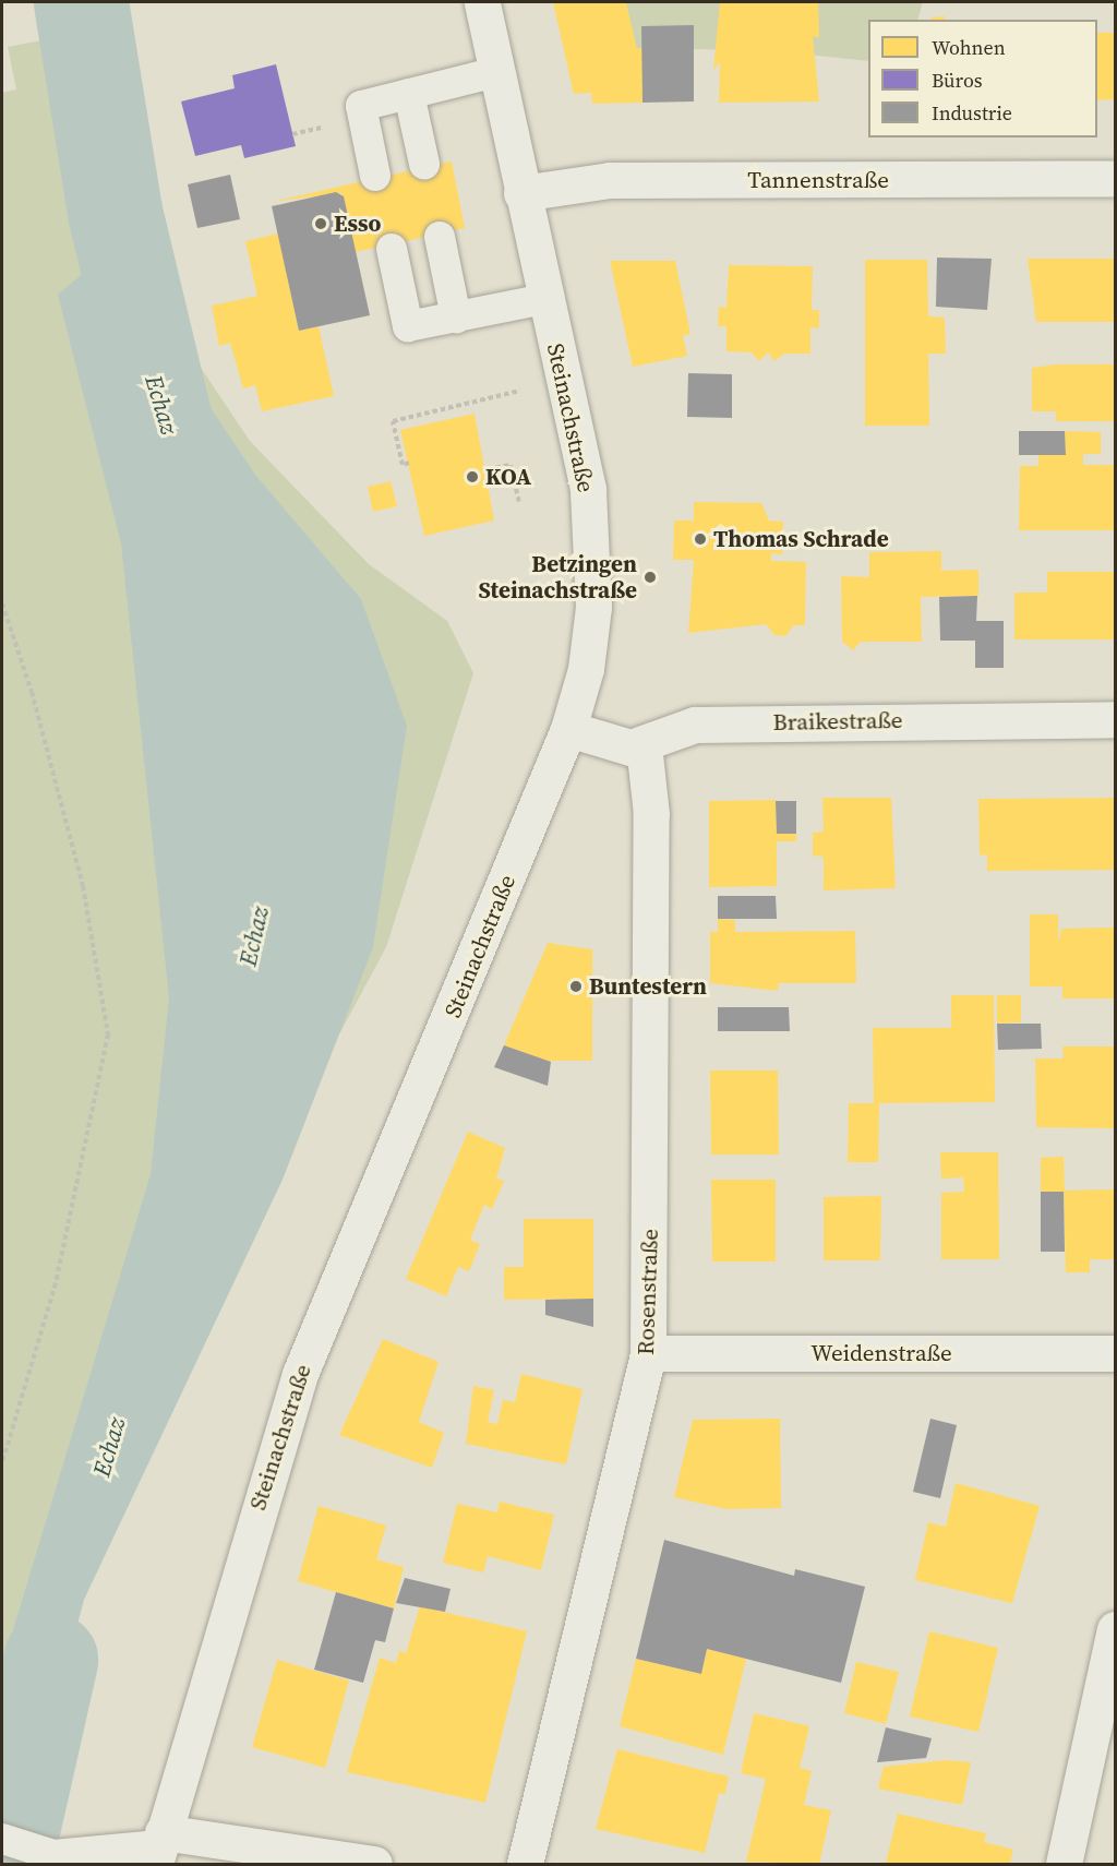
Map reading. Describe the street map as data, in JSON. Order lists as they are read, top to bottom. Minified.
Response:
{"streets":{"street":["Tannenstraße","Steinachstraße","Braikestraße","Rosenstraße","Weidenstraße"]},"crossings":[["Tannenstraße","Steinachstraße"],["Steinachstraße","Braikestraße"],["Braikestraße","Rosenstraße"],["Rosenstraße","Weidenstraße"]],"water":["Echaz"],"places":["Esso","KOA","Thomas Schrade","Betzingen Steinachstraße","Buntestern"],"legend":["Wohnen","Büros","Industrie"]}
